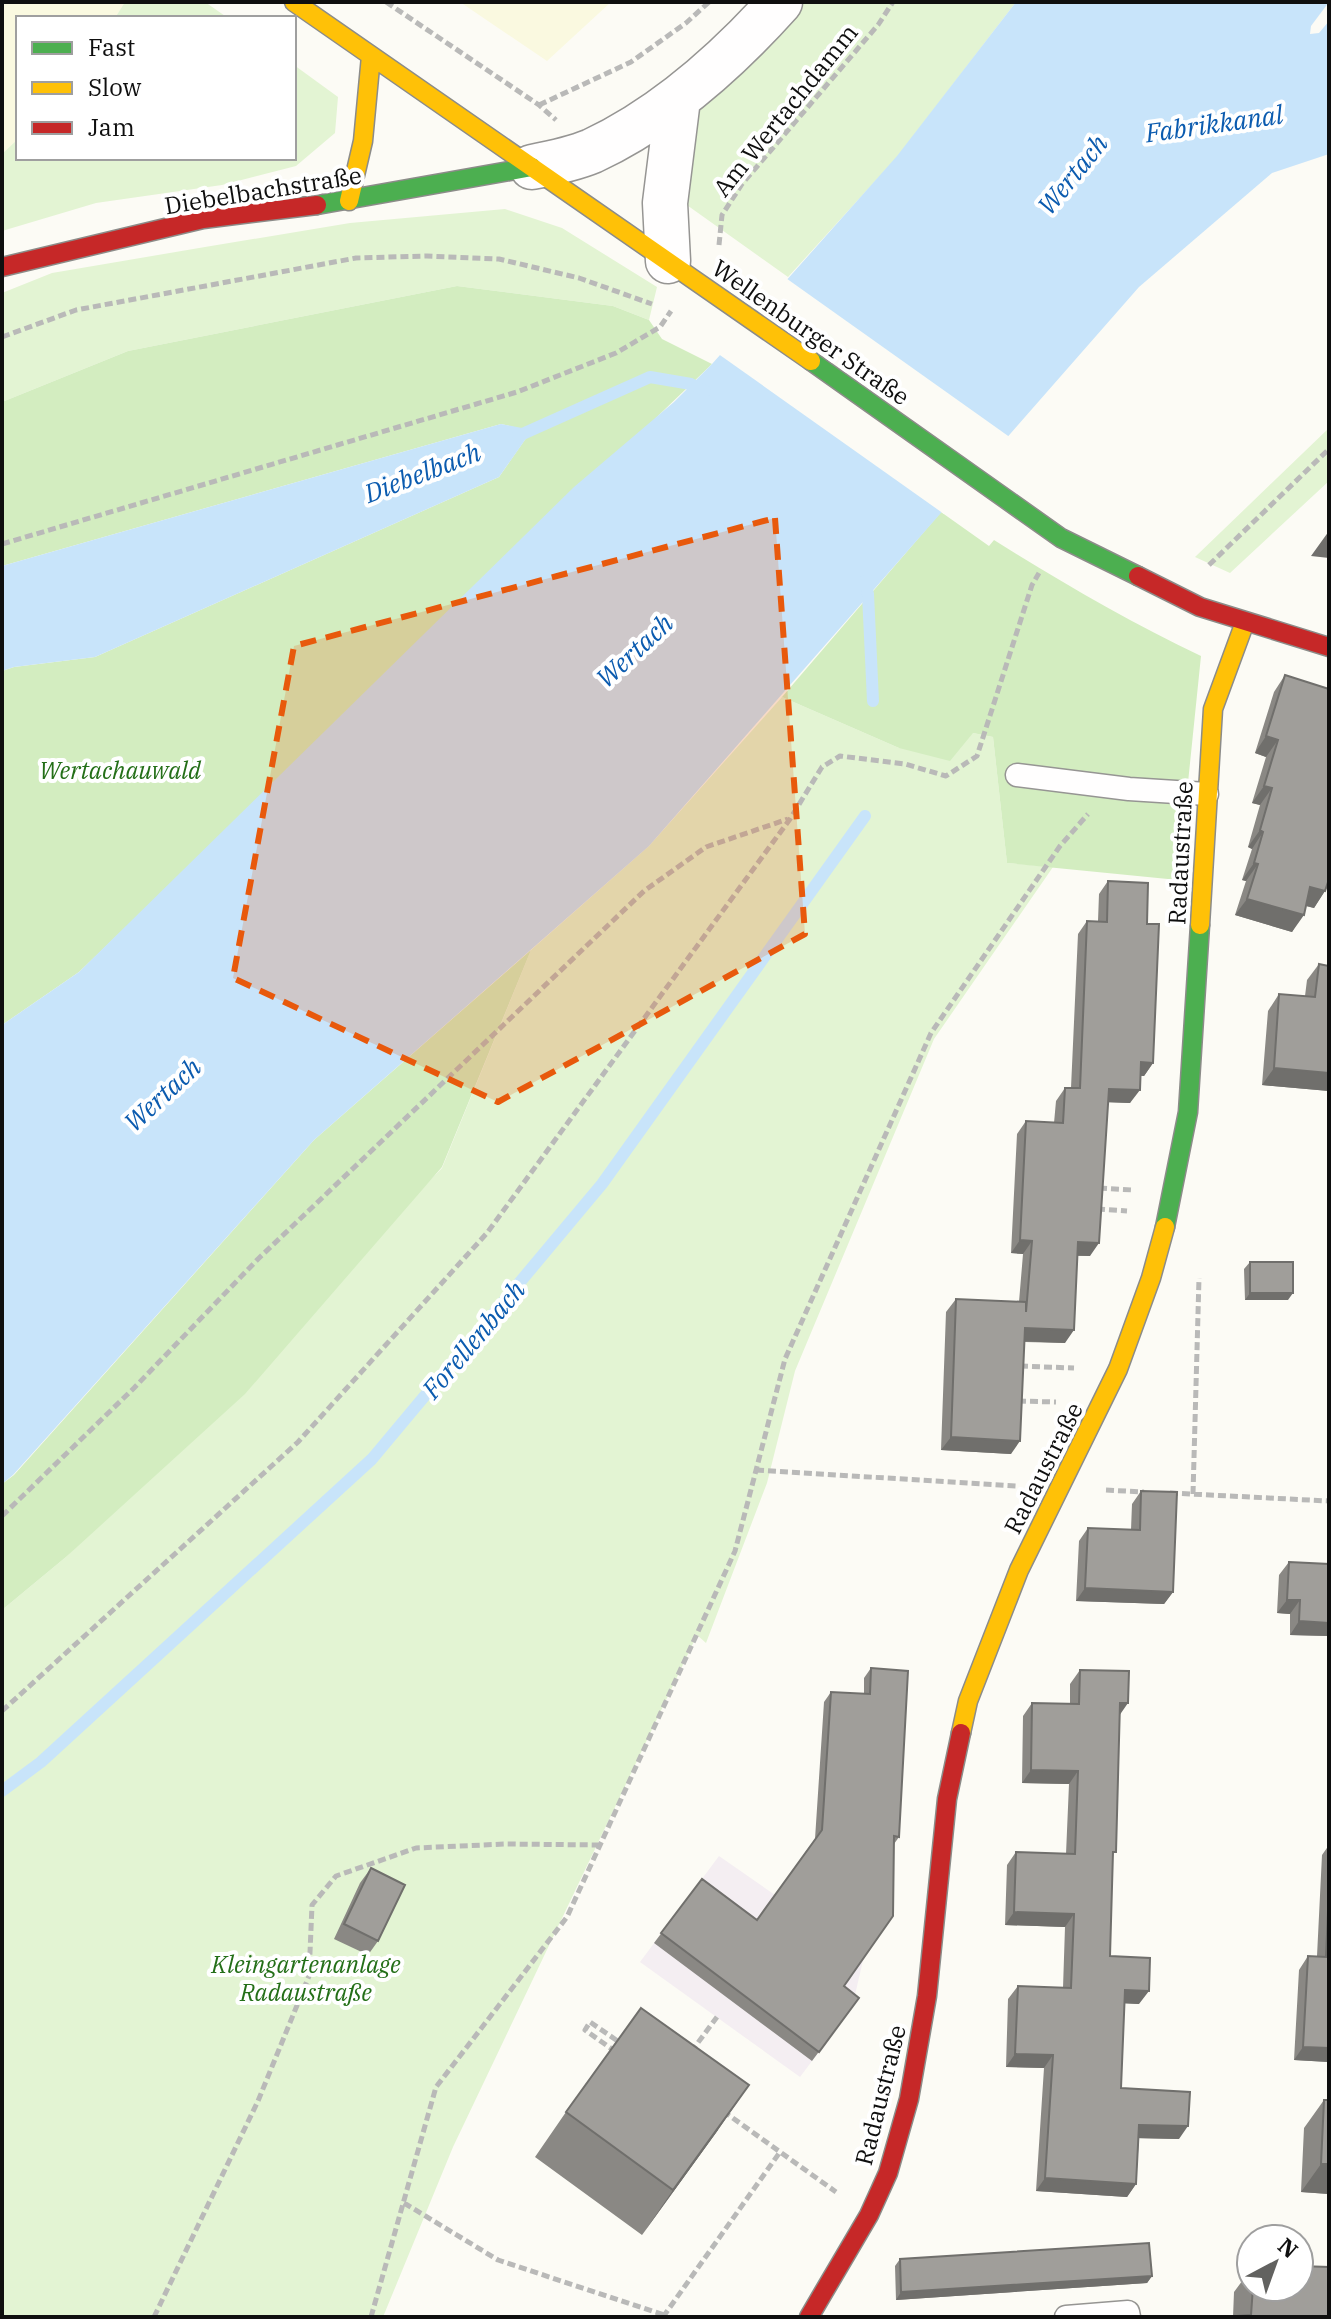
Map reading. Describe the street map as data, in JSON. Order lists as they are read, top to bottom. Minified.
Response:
{"streets":{"street":["Diebelbachstraße","Wellenburger Straße","Radaustraße"],"path":["Am Wertachdamm"]},"crossings":[["Diebelbachstraße","Wellenburger Straße"],["Wellenburger Straße","Radaustraße"]],"water":["Fabrikkanal","Wertach","Diebelbach","Forellenbach"],"parks":["Wertachauwald","Kleingartenanlage Radaustraße"],"legend":["Fast","Slow","Jam"],"north":"top right"}
